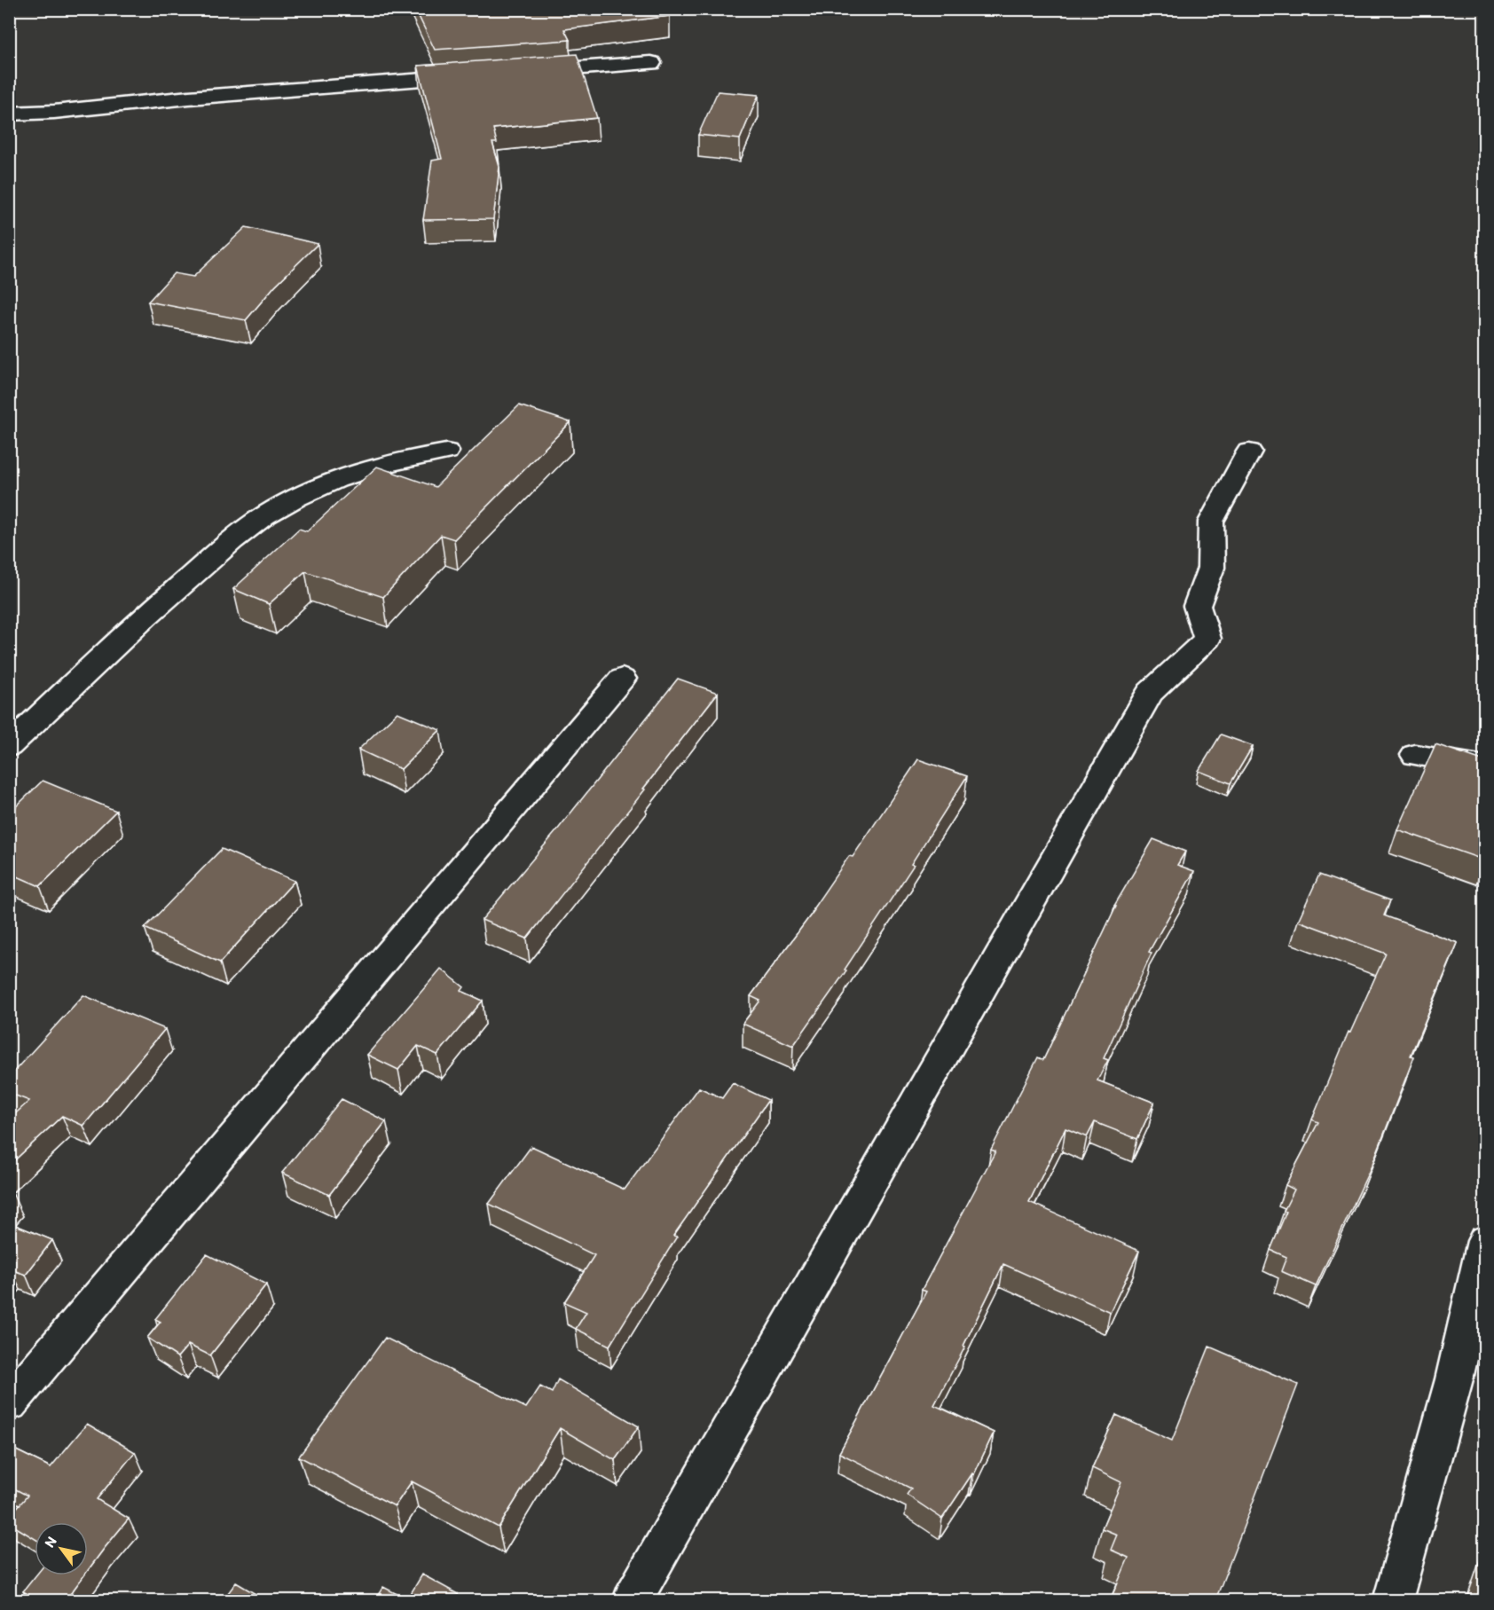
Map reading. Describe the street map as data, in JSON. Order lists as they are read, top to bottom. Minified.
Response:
{"north":"top left"}
